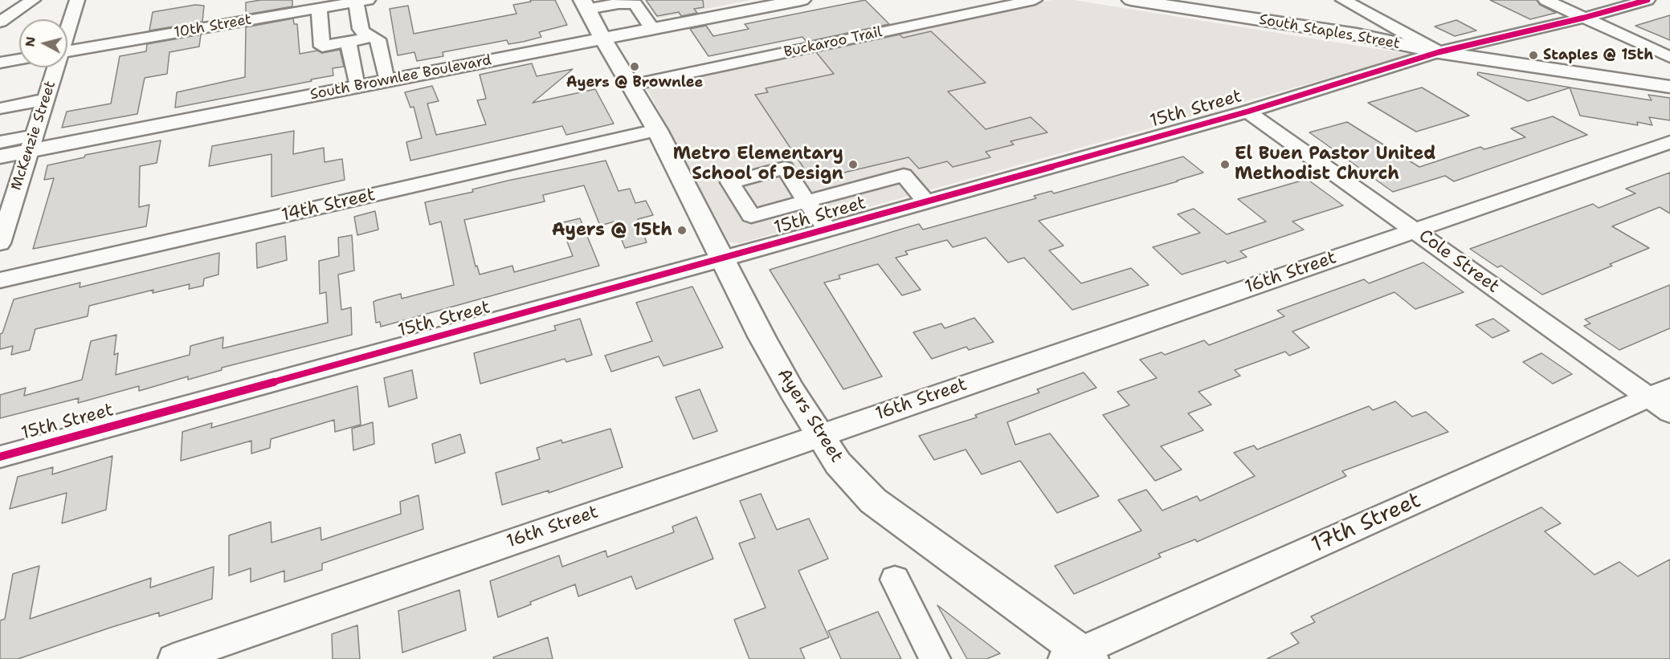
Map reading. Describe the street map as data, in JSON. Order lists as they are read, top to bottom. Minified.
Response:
{"streets":{"main road":["South Staples Street","South Brownlee Boulevard","Ayers Street"],"street":["10th Street","Buckaroo Trail","15th Street","McKenzie Street","14th Street","Cole Street","16th Street","17th Street"]},"crossings":[["South Staples Street","15th Street"],["Buckaroo Trail","Ayers Street"],["South Brownlee Boulevard","McKenzie Street"],["South Brownlee Boulevard","Ayers Street"],["15th Street","Cole Street"],["15th Street","Ayers Street"],["14th Street","Ayers Street"],["Cole Street","16th Street"],["Cole Street","17th Street"],["16th Street","Ayers Street"],["Ayers Street","17th Street"]],"places":["Staples @ 15th","Ayers @ Brownlee","Metro Elementary School of Design","El Buen Pastor United Methodist Church","Ayers @ 15th"],"north":"left"}
